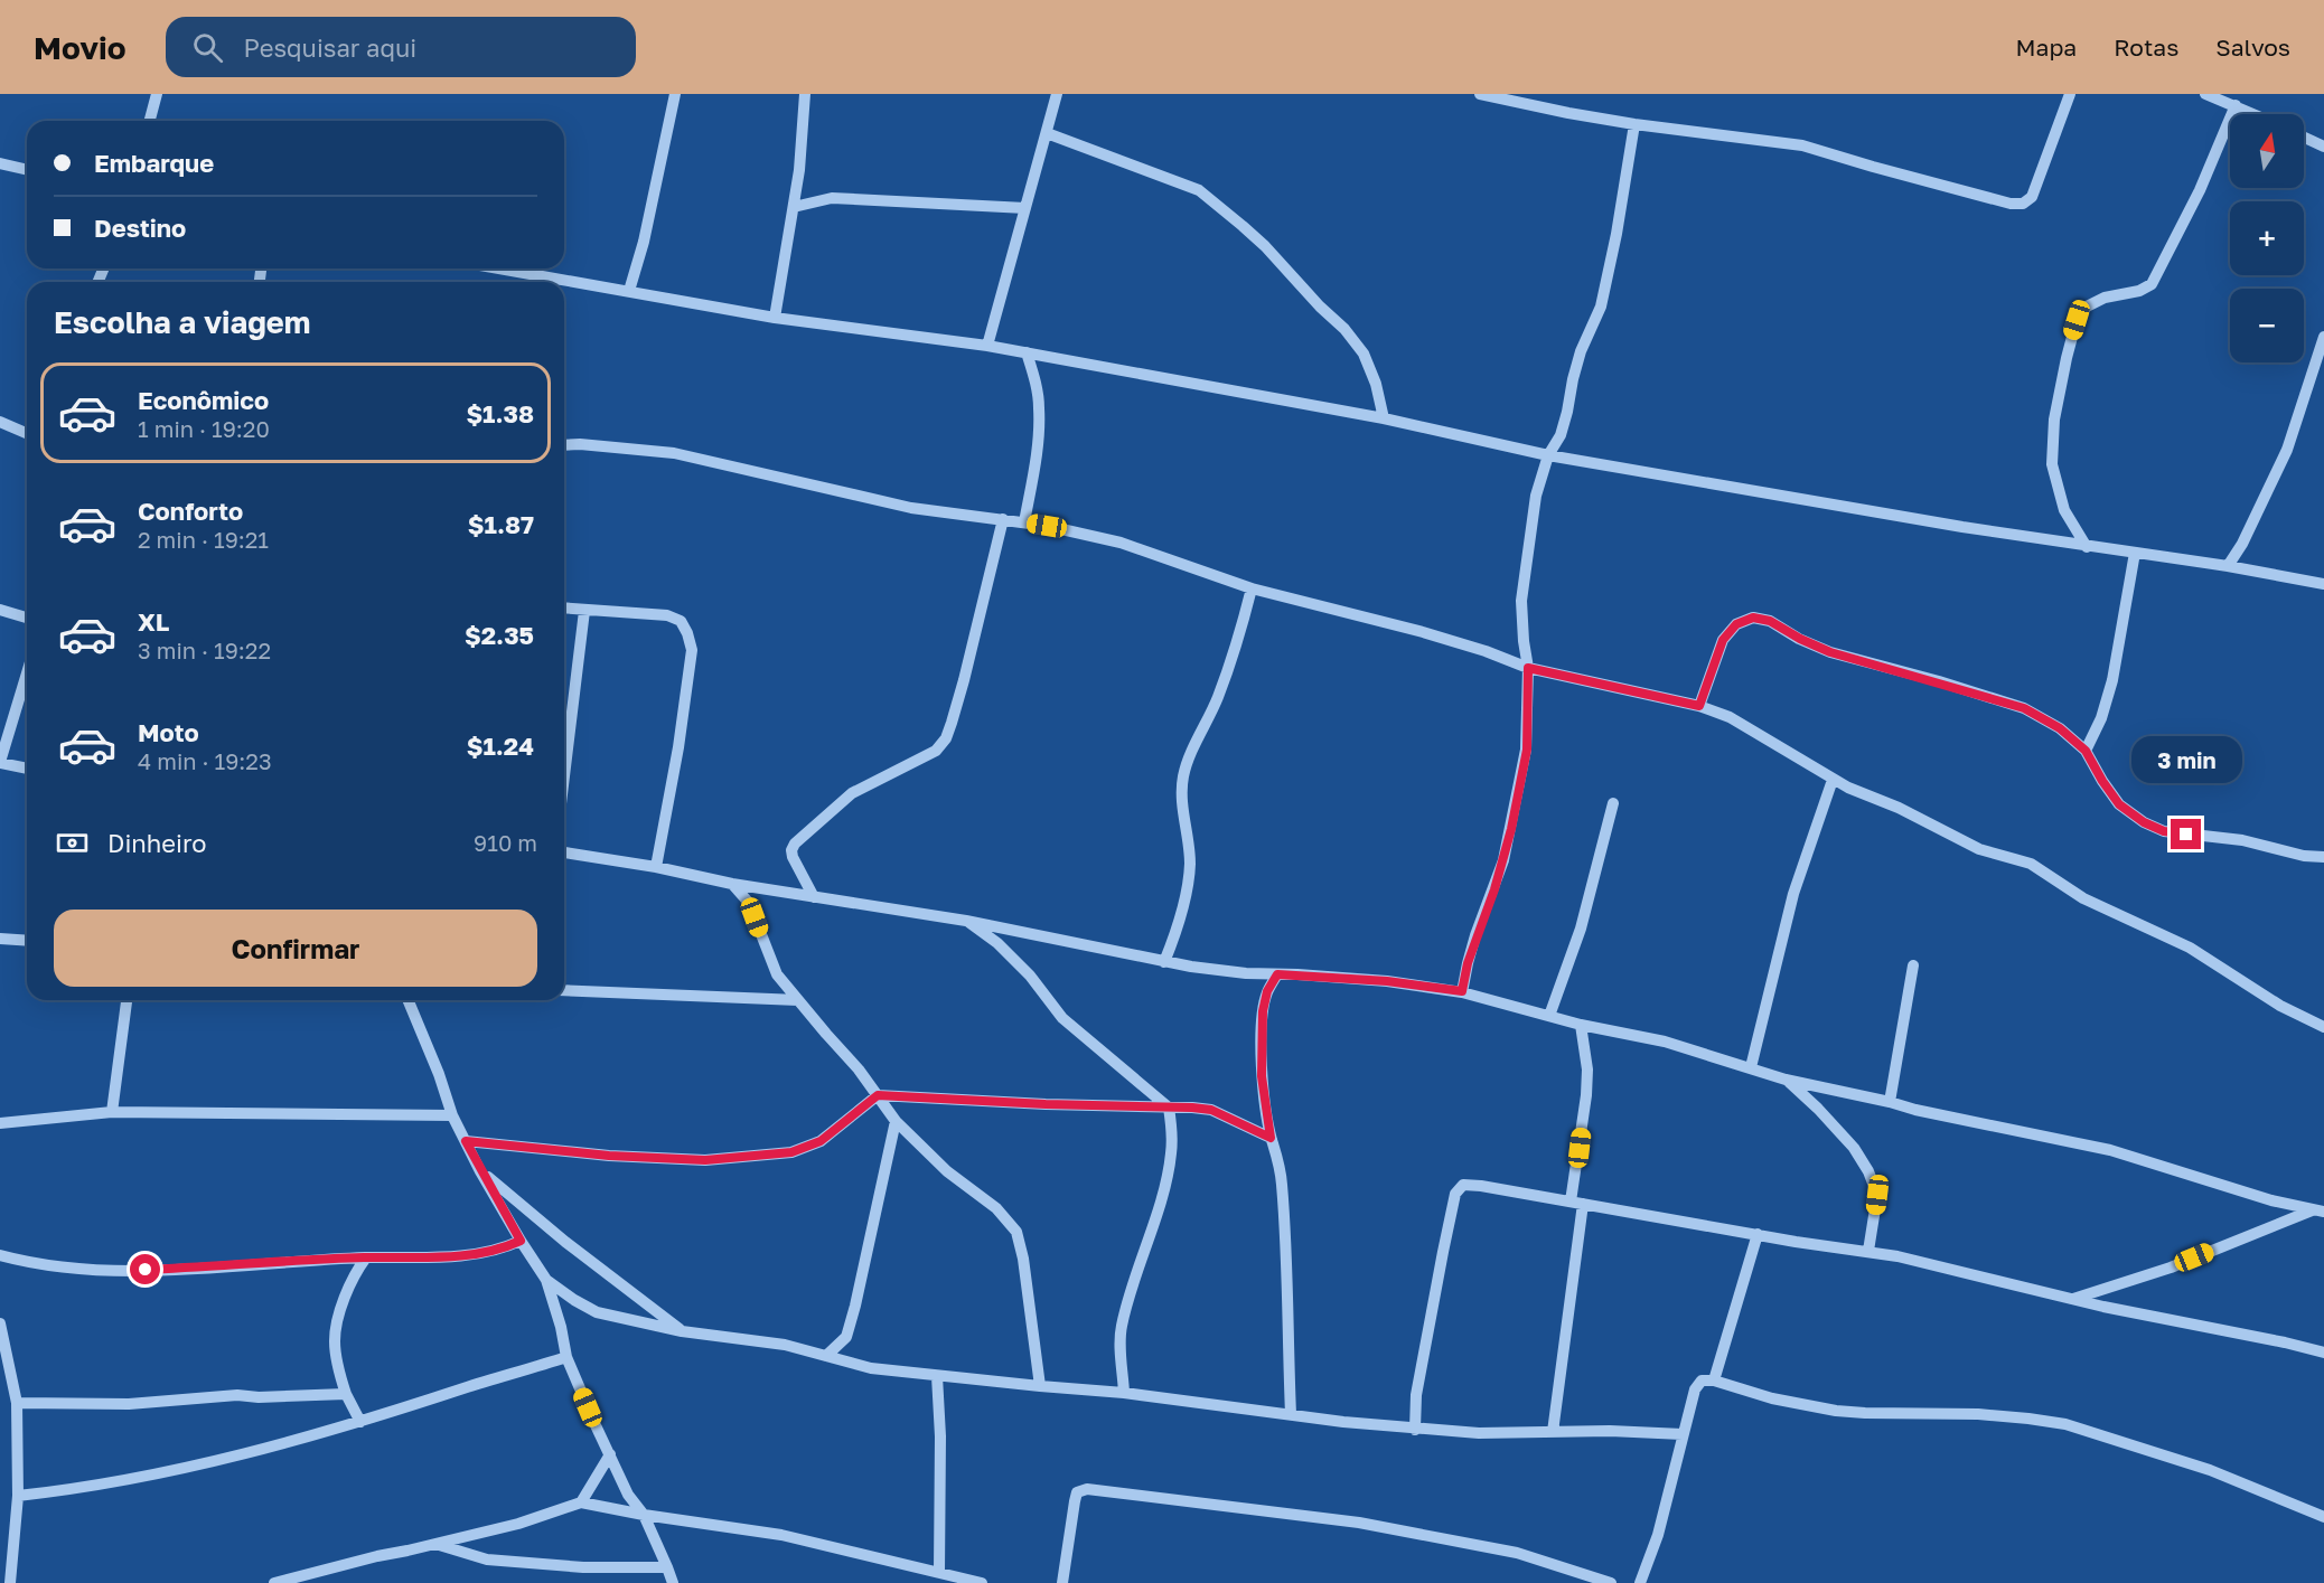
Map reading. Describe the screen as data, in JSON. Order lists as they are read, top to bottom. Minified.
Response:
{"north":"top","page":{"header":"Movio","search":"Pesquisar aqui","nav":["Mapa","Rotas","Salvos"],"map_buttons":["+","−"],"banner":["Embarque","Destino"],"heading":"Escolha a viagem","list":[{"name":"Econômico","note":"1 min · 19:20","value":"$1.38"},{"name":"Conforto","note":"2 min · 19:21","value":"$1.87"},{"name":"XL","note":"3 min · 19:22","value":"$2.35"},{"name":"Moto","note":"4 min · 19:23","value":"$1.24"}],"bubble":"3 min","pay":["Dinheiro","910 m"],"buttons":"Confirmar"}}
